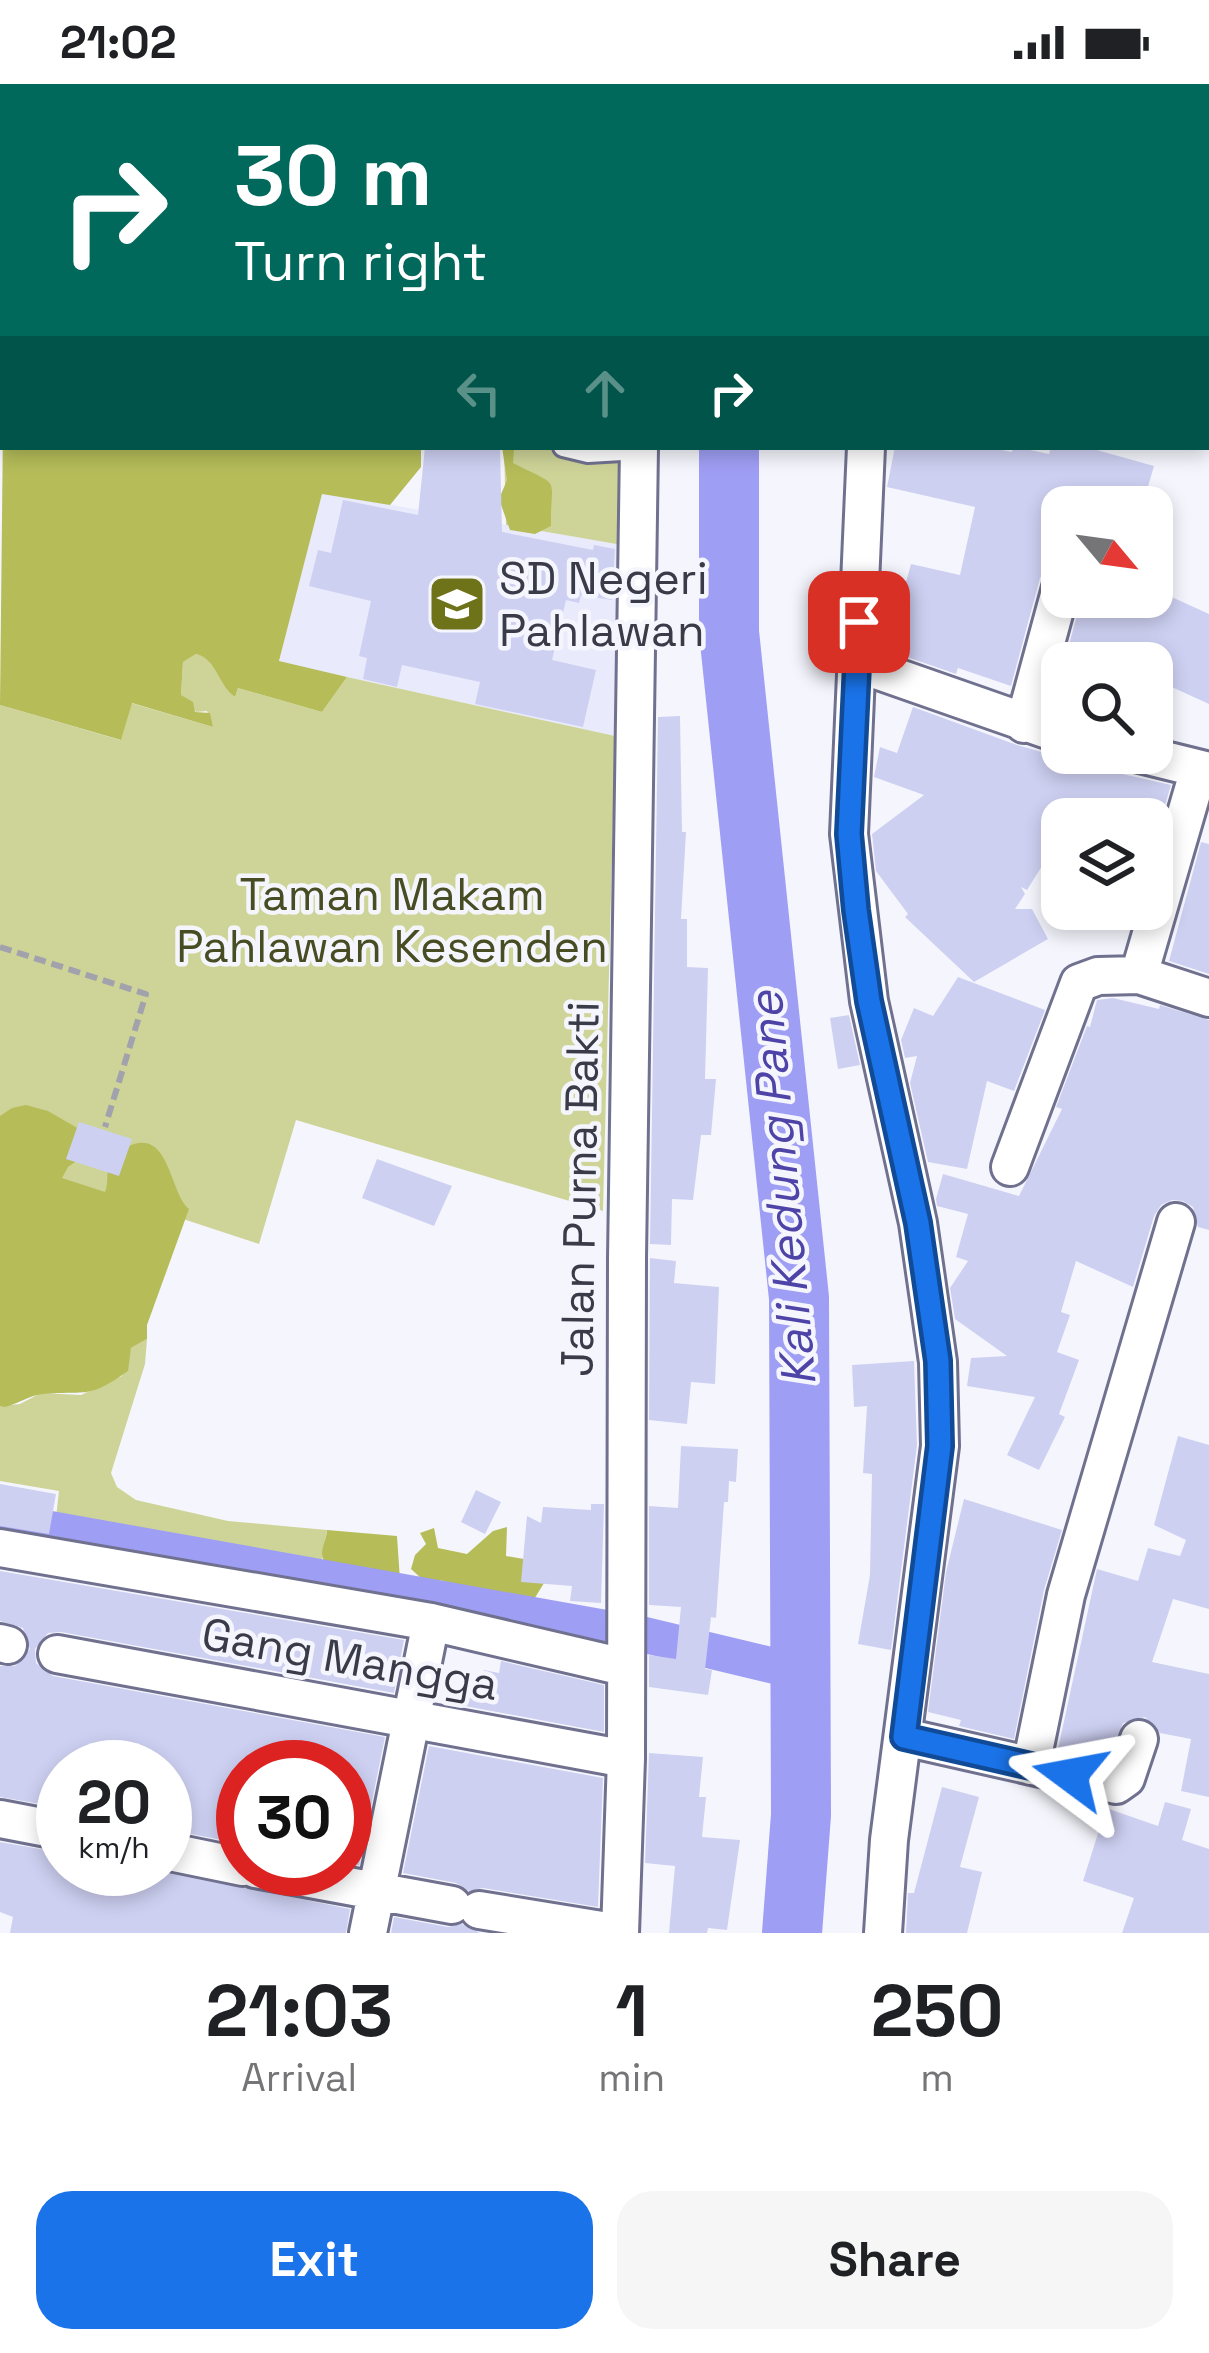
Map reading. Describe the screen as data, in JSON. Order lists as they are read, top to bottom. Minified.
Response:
{"streets":{"street":["Jalan Purna Bakti","Gang Mangga"]},"crossings":[["Jalan Purna Bakti","Gang Mangga"]],"water":["Kali Kedung Pane"],"parks":["Taman Makam Pahlawan Kesenden"],"places":{"school or university":["SD Negeri Pahlawan"]},"north":"bottom right","page":{"status":"21:02","turn":["30 m","Turn right"],"speed":"20 km/h","limit":"30","eta":["21:03","Arrival","1","min","250","m"],"buttons":["Exit","Share"]}}
